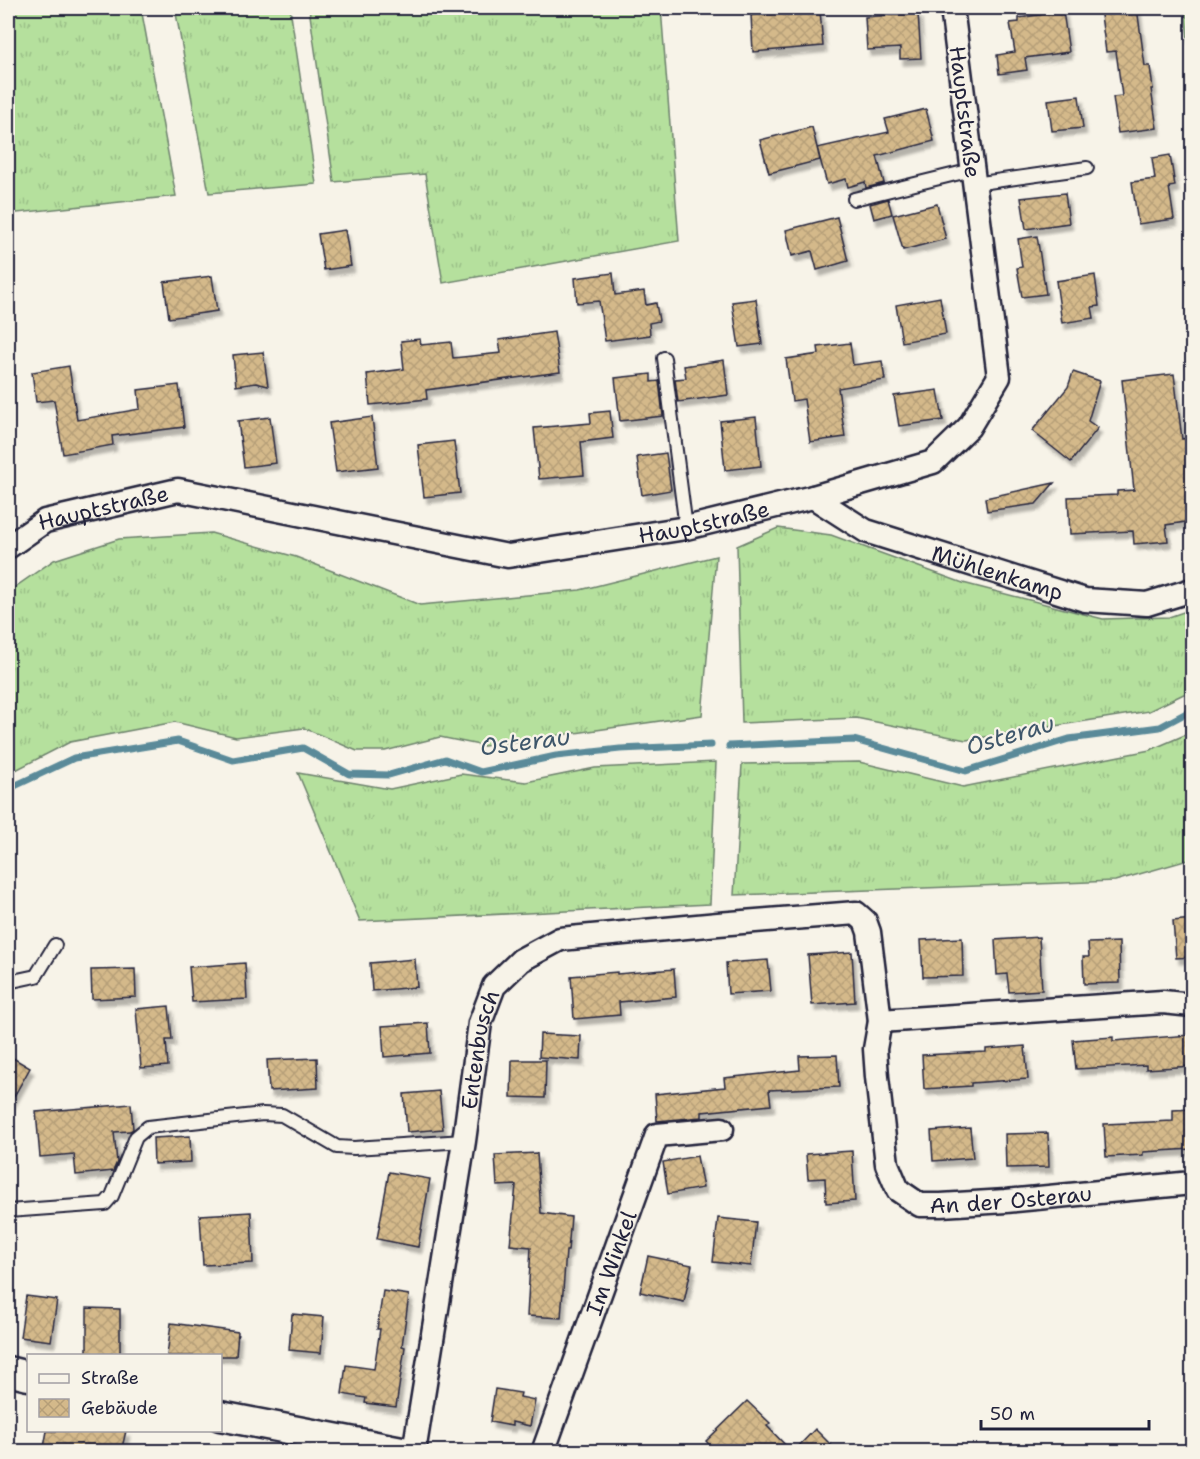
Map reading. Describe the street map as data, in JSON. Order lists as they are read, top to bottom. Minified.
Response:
{"streets":{"street":["Hauptstraße","Mühlenkamp","Entenbusch","An der Osterau","Im Winkel"]},"crossings":[["Hauptstraße","Mühlenkamp"],["Entenbusch","An der Osterau"]],"water":["Osterau"],"legend":["Straße","Gebäude"],"scale_bar":"50 m"}
